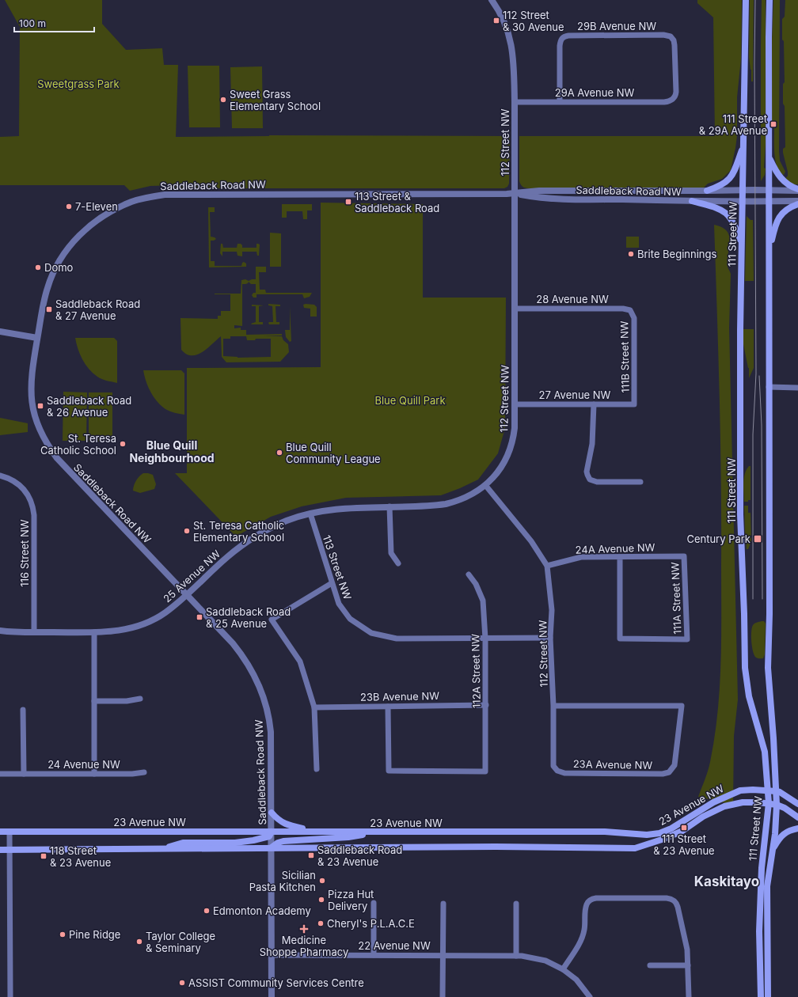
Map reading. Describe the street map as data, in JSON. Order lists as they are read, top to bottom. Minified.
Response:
{"streets":{"main road":["111 Street NW","23 Avenue NW"],"street":["29B Avenue NW","29A Avenue NW","112 Street NW","Saddleback Road NW","28 Avenue NW","111B Street NW","27 Avenue NW","24A Avenue NW","116 Street NW","113 Street NW","25 Avenue NW","111A Street NW","112A Street NW","23B Avenue NW","24 Avenue NW","23A Avenue NW","22 Avenue NW"]},"crossings":[["29B Avenue NW","29A Avenue NW"],["29A Avenue NW","112 Street NW"],["112 Street NW","Saddleback Road NW"],["112 Street NW","28 Avenue NW"],["112 Street NW","27 Avenue NW"],["112 Street NW","24A Avenue NW"],["112 Street NW","25 Avenue NW"],["112 Street NW","23A Avenue NW"],["Saddleback Road NW","111 Street NW"],["Saddleback Road NW","25 Avenue NW"],["Saddleback Road NW","23 Avenue NW"],["Saddleback Road NW","22 Avenue NW"],["111 Street NW","23 Avenue NW"],["28 Avenue NW","111B Street NW"],["111B Street NW","27 Avenue NW"],["24A Avenue NW","111A Street NW"],["116 Street NW","25 Avenue NW"],["113 Street NW","25 Avenue NW"],["113 Street NW","112A Street NW"],["112A Street NW","23B Avenue NW"]],"districts":["Blue Quill Neighbourhood","Kaskitayo"],"parks":["Sweetgrass Park","Blue Quill Park"],"places":{"transit":["112 Street & 30 Avenue","111 Street & 29A Avenue","113 Street & Saddleback Road","Saddleback Road & 27 Avenue","Saddleback Road & 26 Avenue","Century Park","Saddleback Road & 25 Avenue","111 Street & 23 Avenue","Saddleback Road & 23 Avenue","118 Street & 23 Avenue"],"other":["Sweet Grass Elementary School","7-Eleven","Brite Beginnings","Domo","St. Teresa Catholic School","Blue Quill Community League","St. Teresa Catholic Elementary School","Sicilian Pasta Kitchen","Pizza Hut Delivery","Edmonton Academy","Cheryl's P.L.A.C.E","Pine Ridge","Taylor College & Seminary","ASSIST Community Services Centre"],"health":["Medicine Shoppe Pharmacy"]},"scale_bar":"100 m"}
